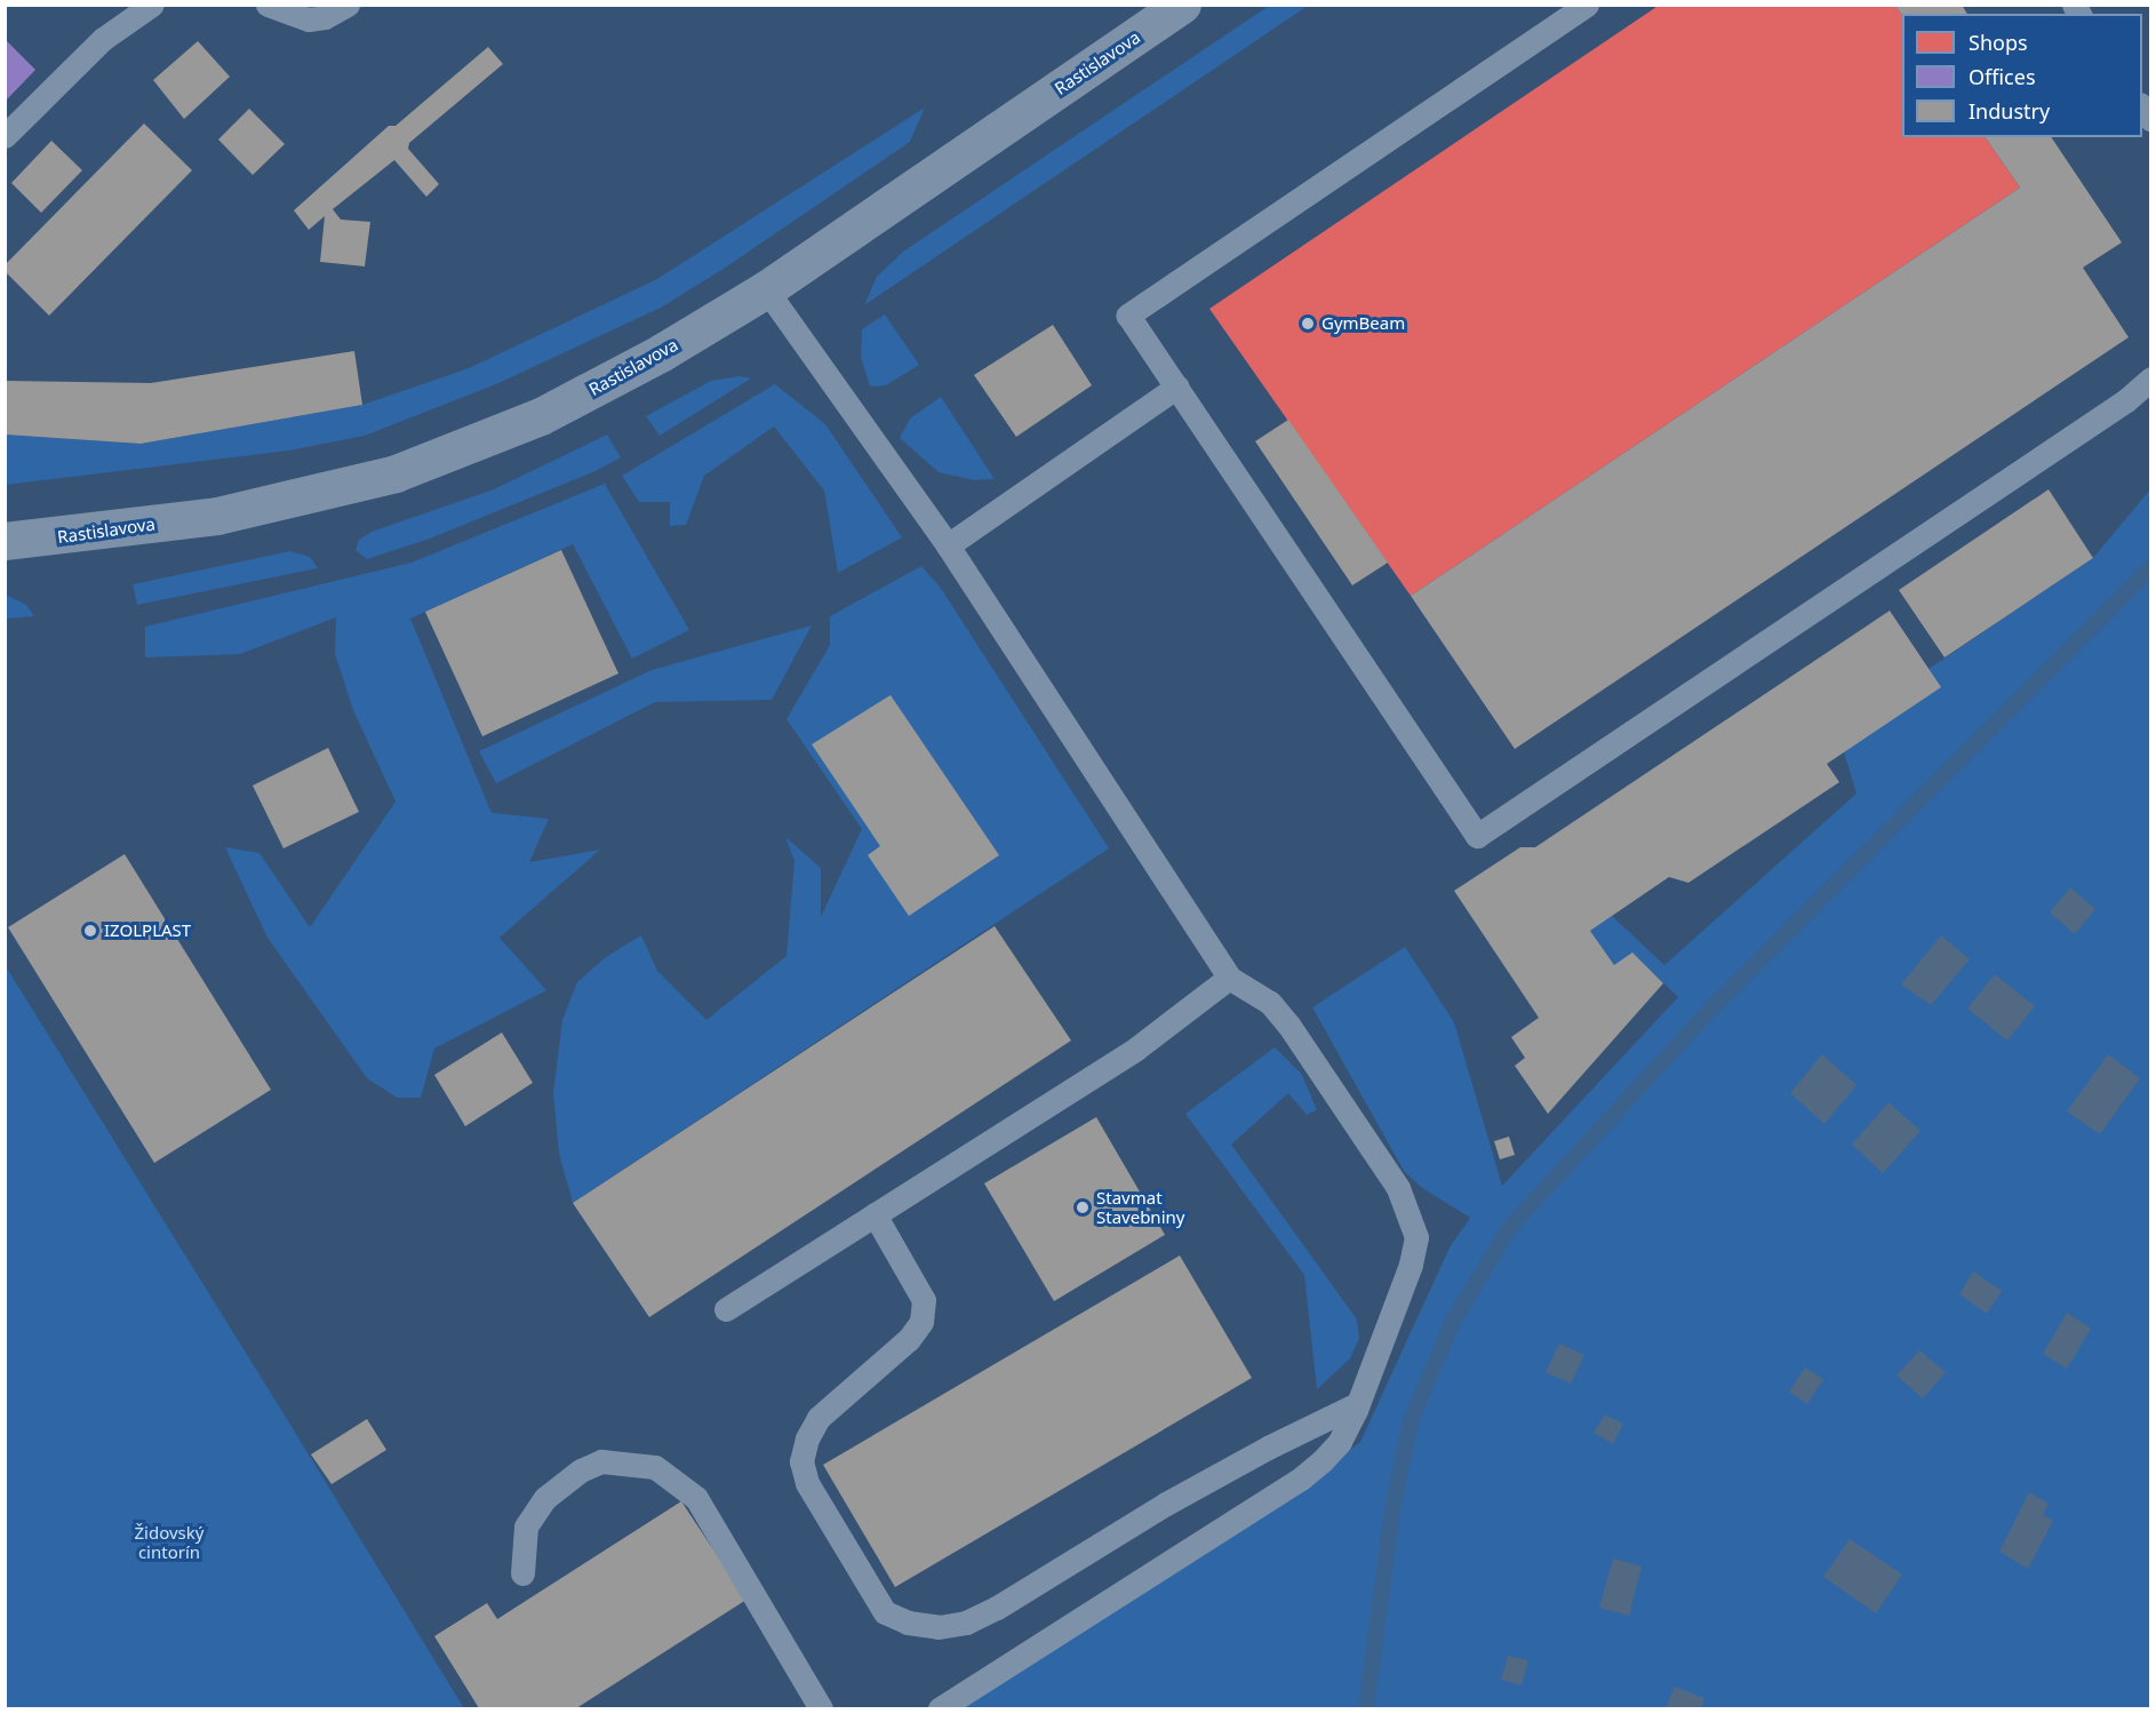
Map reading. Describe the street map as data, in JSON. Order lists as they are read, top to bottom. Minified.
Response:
{"streets":{"street":["Rastislavova"]},"parks":["Židovský cintorín"],"places":["GymBeam","IZOLPLAST","Stavmat Stavebniny"],"legend":["Shops","Offices","Industry"]}
